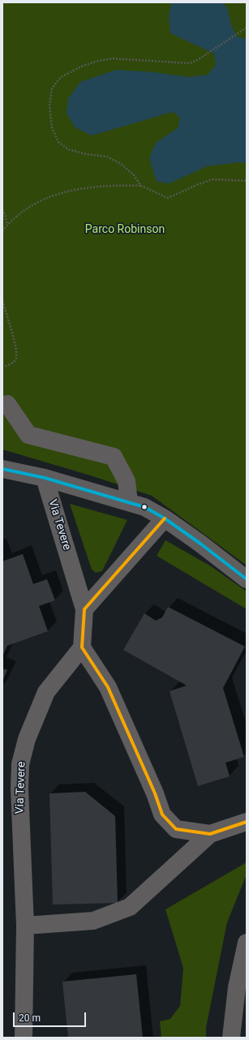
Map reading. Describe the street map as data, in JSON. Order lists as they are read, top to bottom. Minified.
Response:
{"streets":{"street":["Via Tevere"]},"parks":["Parco Robinson"],"scale_bar":"20 m"}
